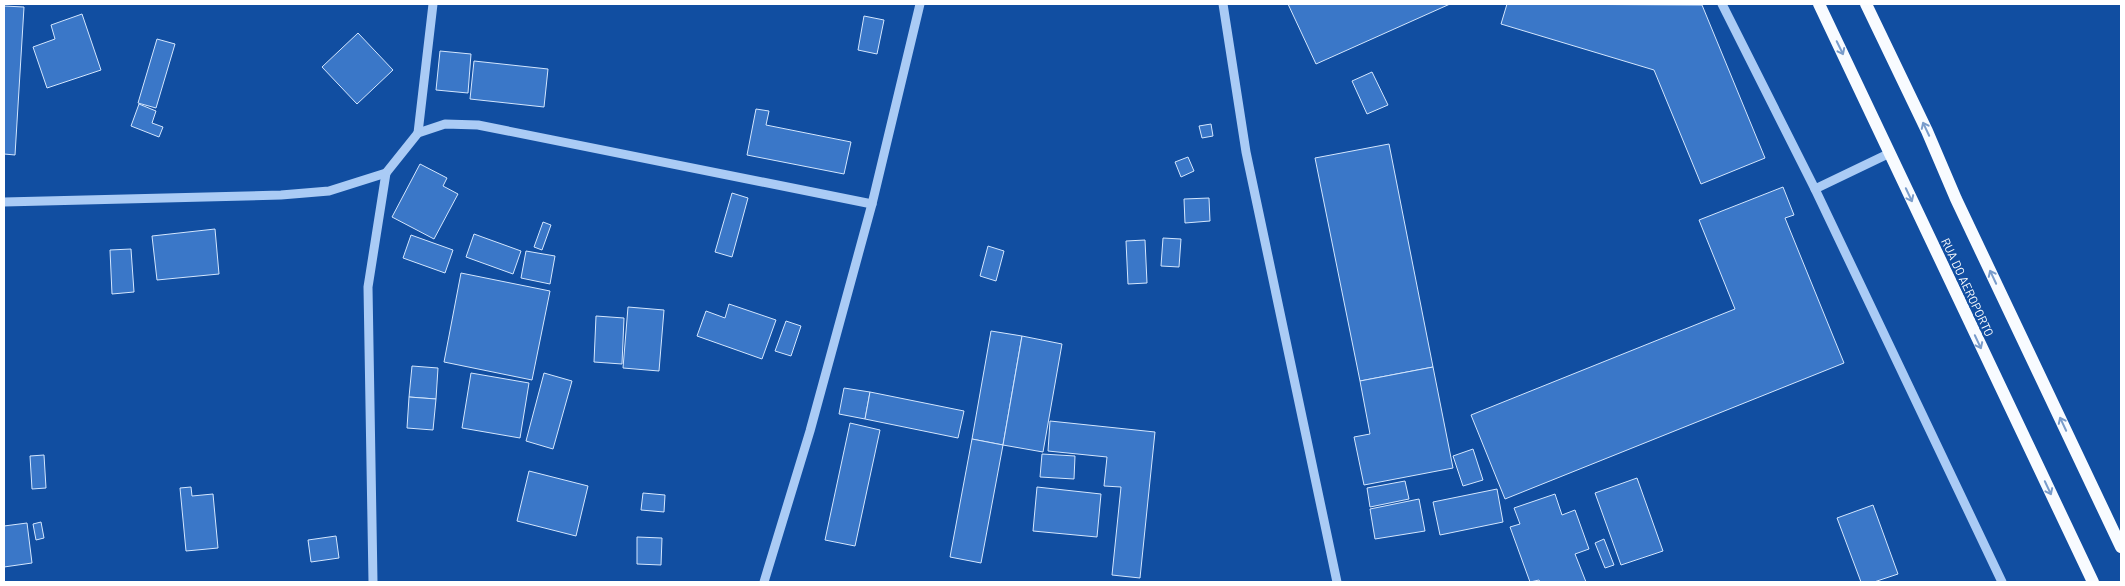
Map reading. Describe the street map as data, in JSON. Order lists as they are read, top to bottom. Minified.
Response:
{"streets":{"main road":["RUA DO AEROPORTO"]}}
